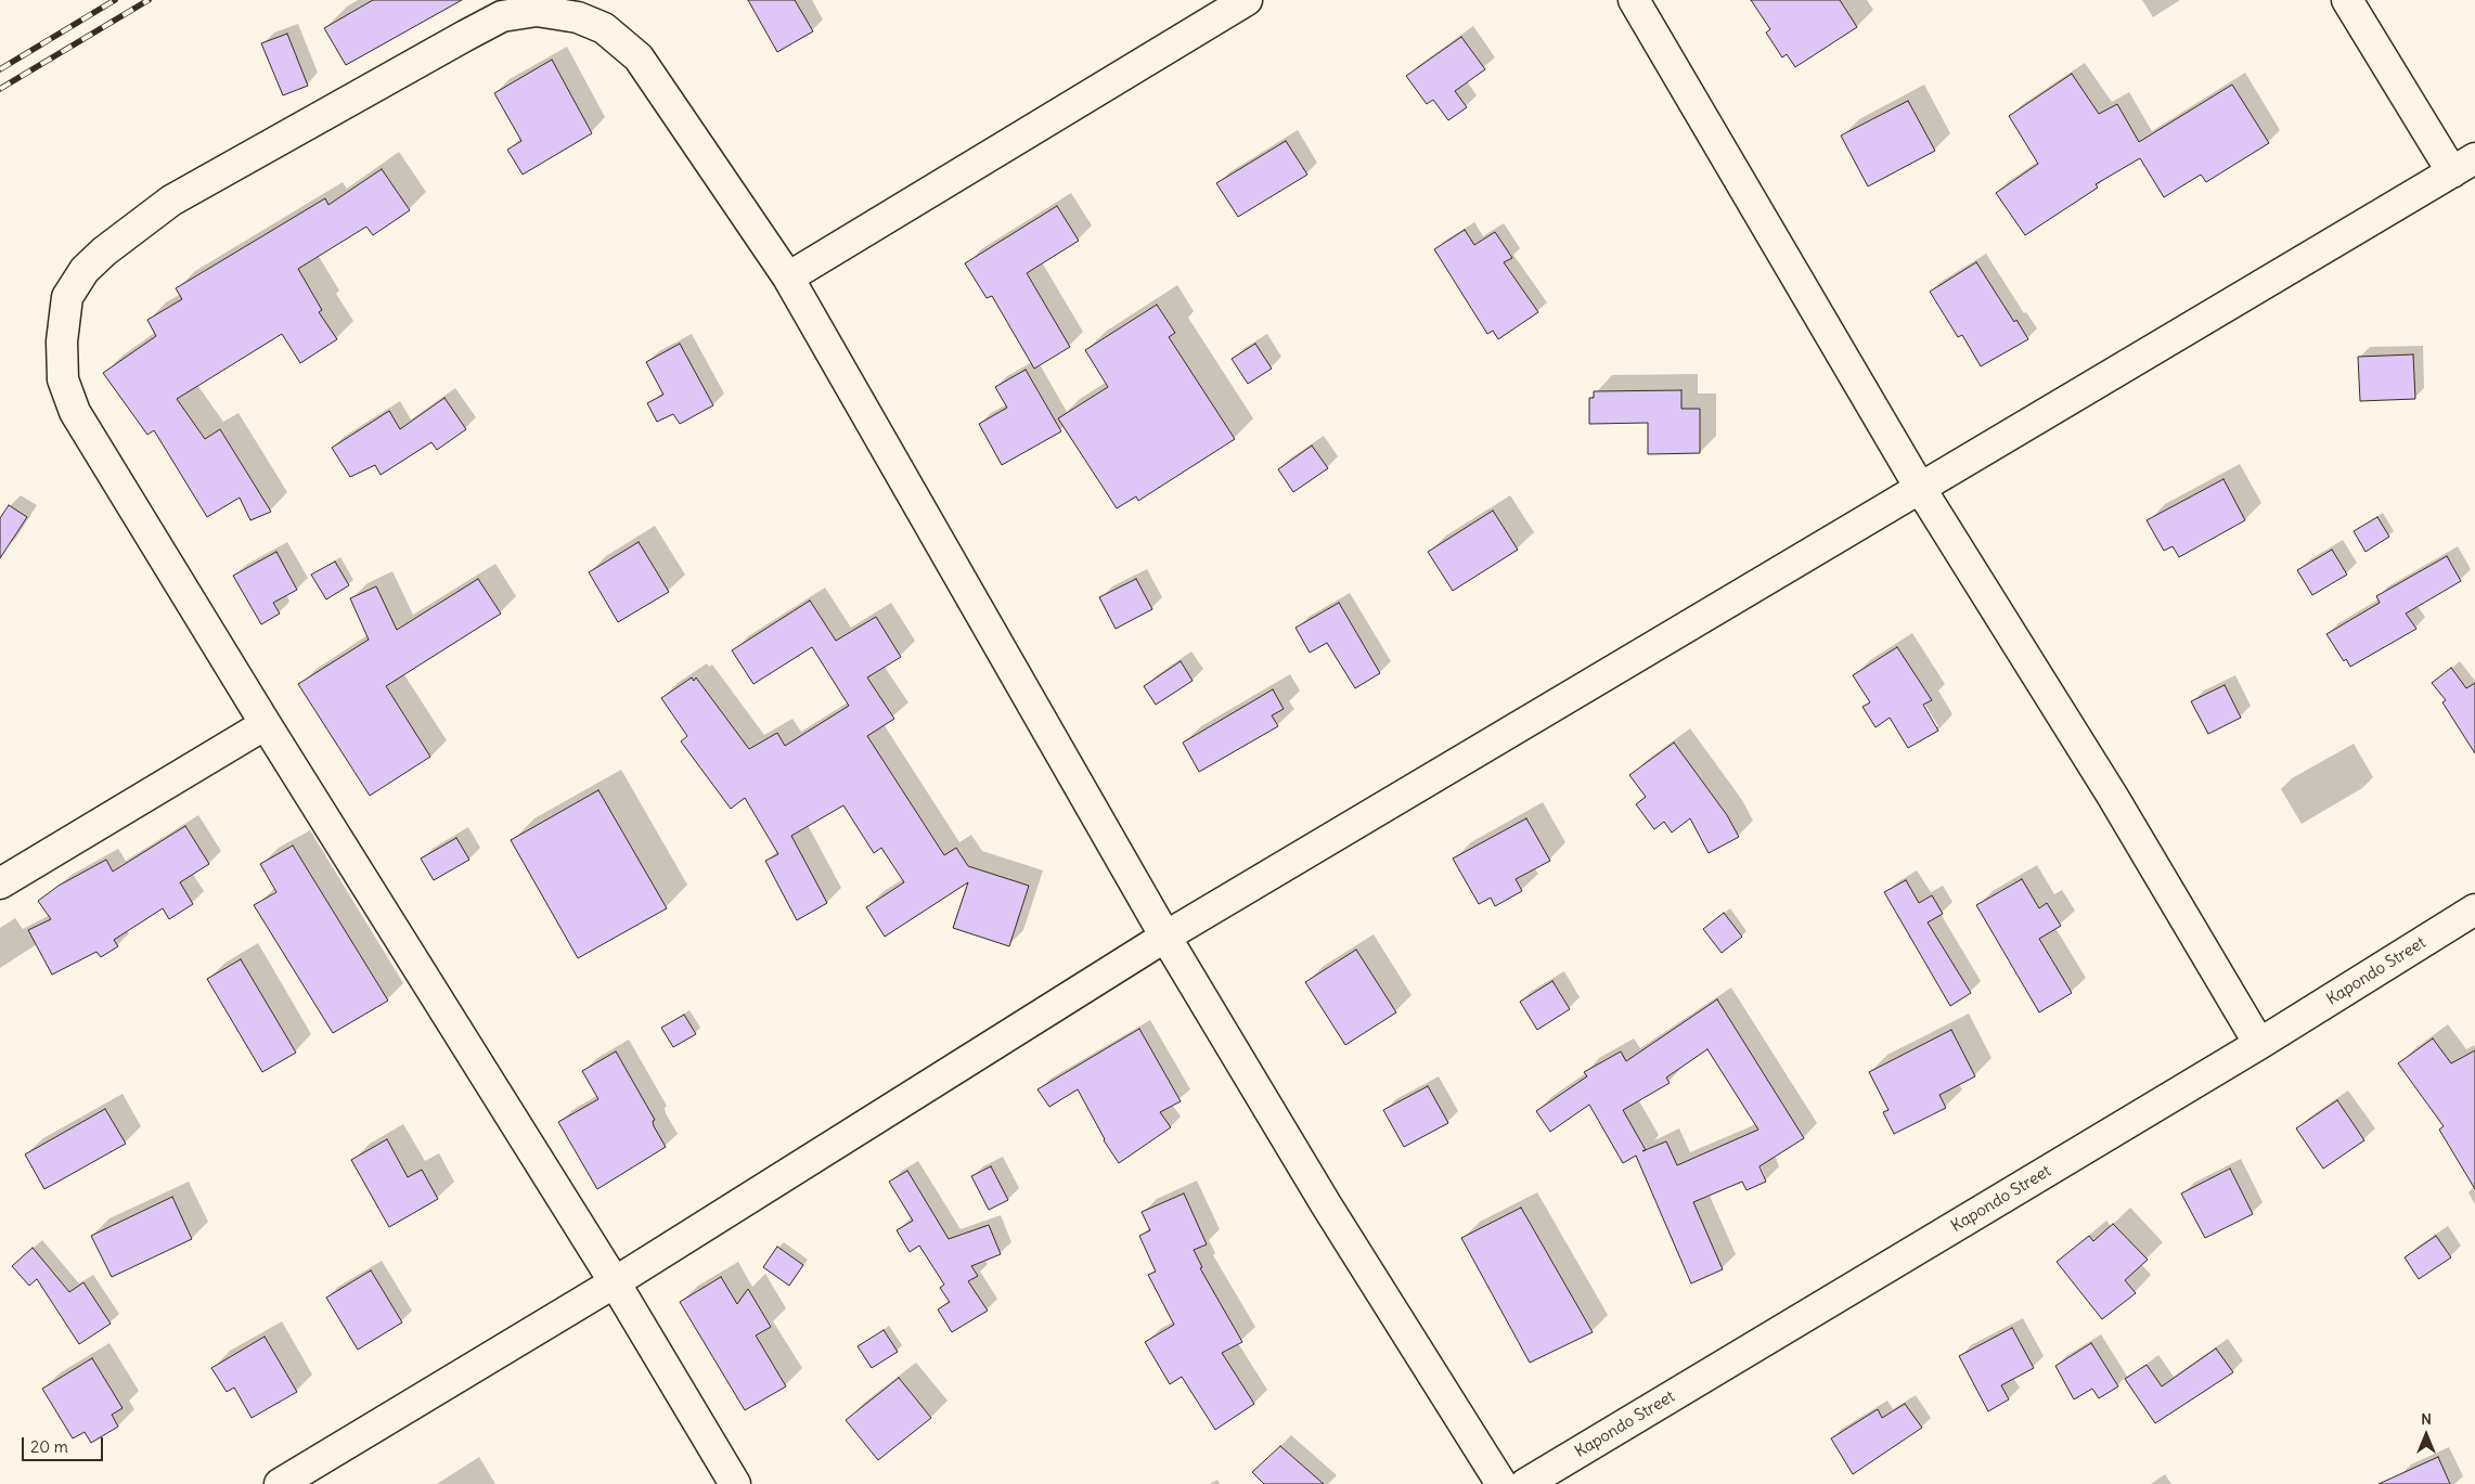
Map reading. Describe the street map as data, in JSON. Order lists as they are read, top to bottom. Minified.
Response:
{"streets":{"street":["Kapondo Street"]},"scale_bar":"20 m","north":"top"}
